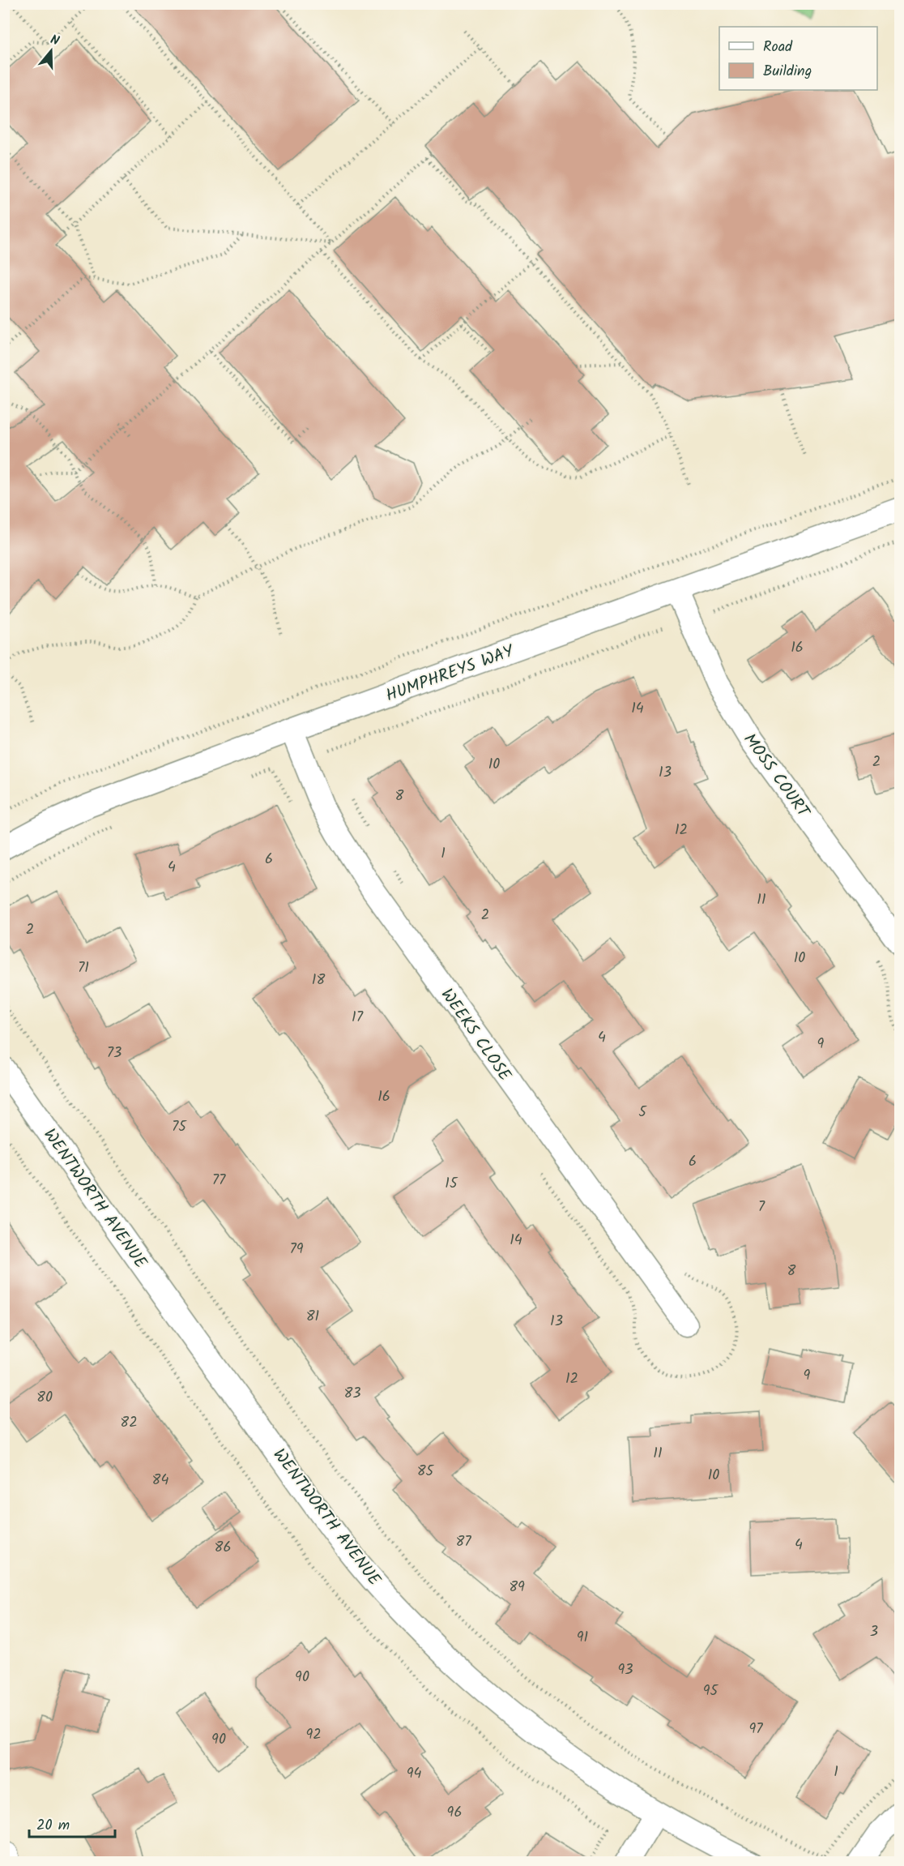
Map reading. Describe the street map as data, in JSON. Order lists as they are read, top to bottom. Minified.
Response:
{"streets":{"street":["HUMPHREYS WAY","MOSS COURT","WEEKS CLOSE","WENTWORTH AVENUE"]},"crossings":[["HUMPHREYS WAY","MOSS COURT"],["HUMPHREYS WAY","WEEKS CLOSE"]],"house_numbers":["16","14","2","10","13","8","12","1","6","4","11","2","2","10","71","18","17","4","9","73","16","5","75","6","77","15","7","14","79","8","81","13","9","12","83","80","82","11","85","10","84","87","4","86","89","3","91","93","90","95","97","92","90","1","94","96"],"legend":["Road","Building"],"scale_bar":"20 m","north":"top"}
